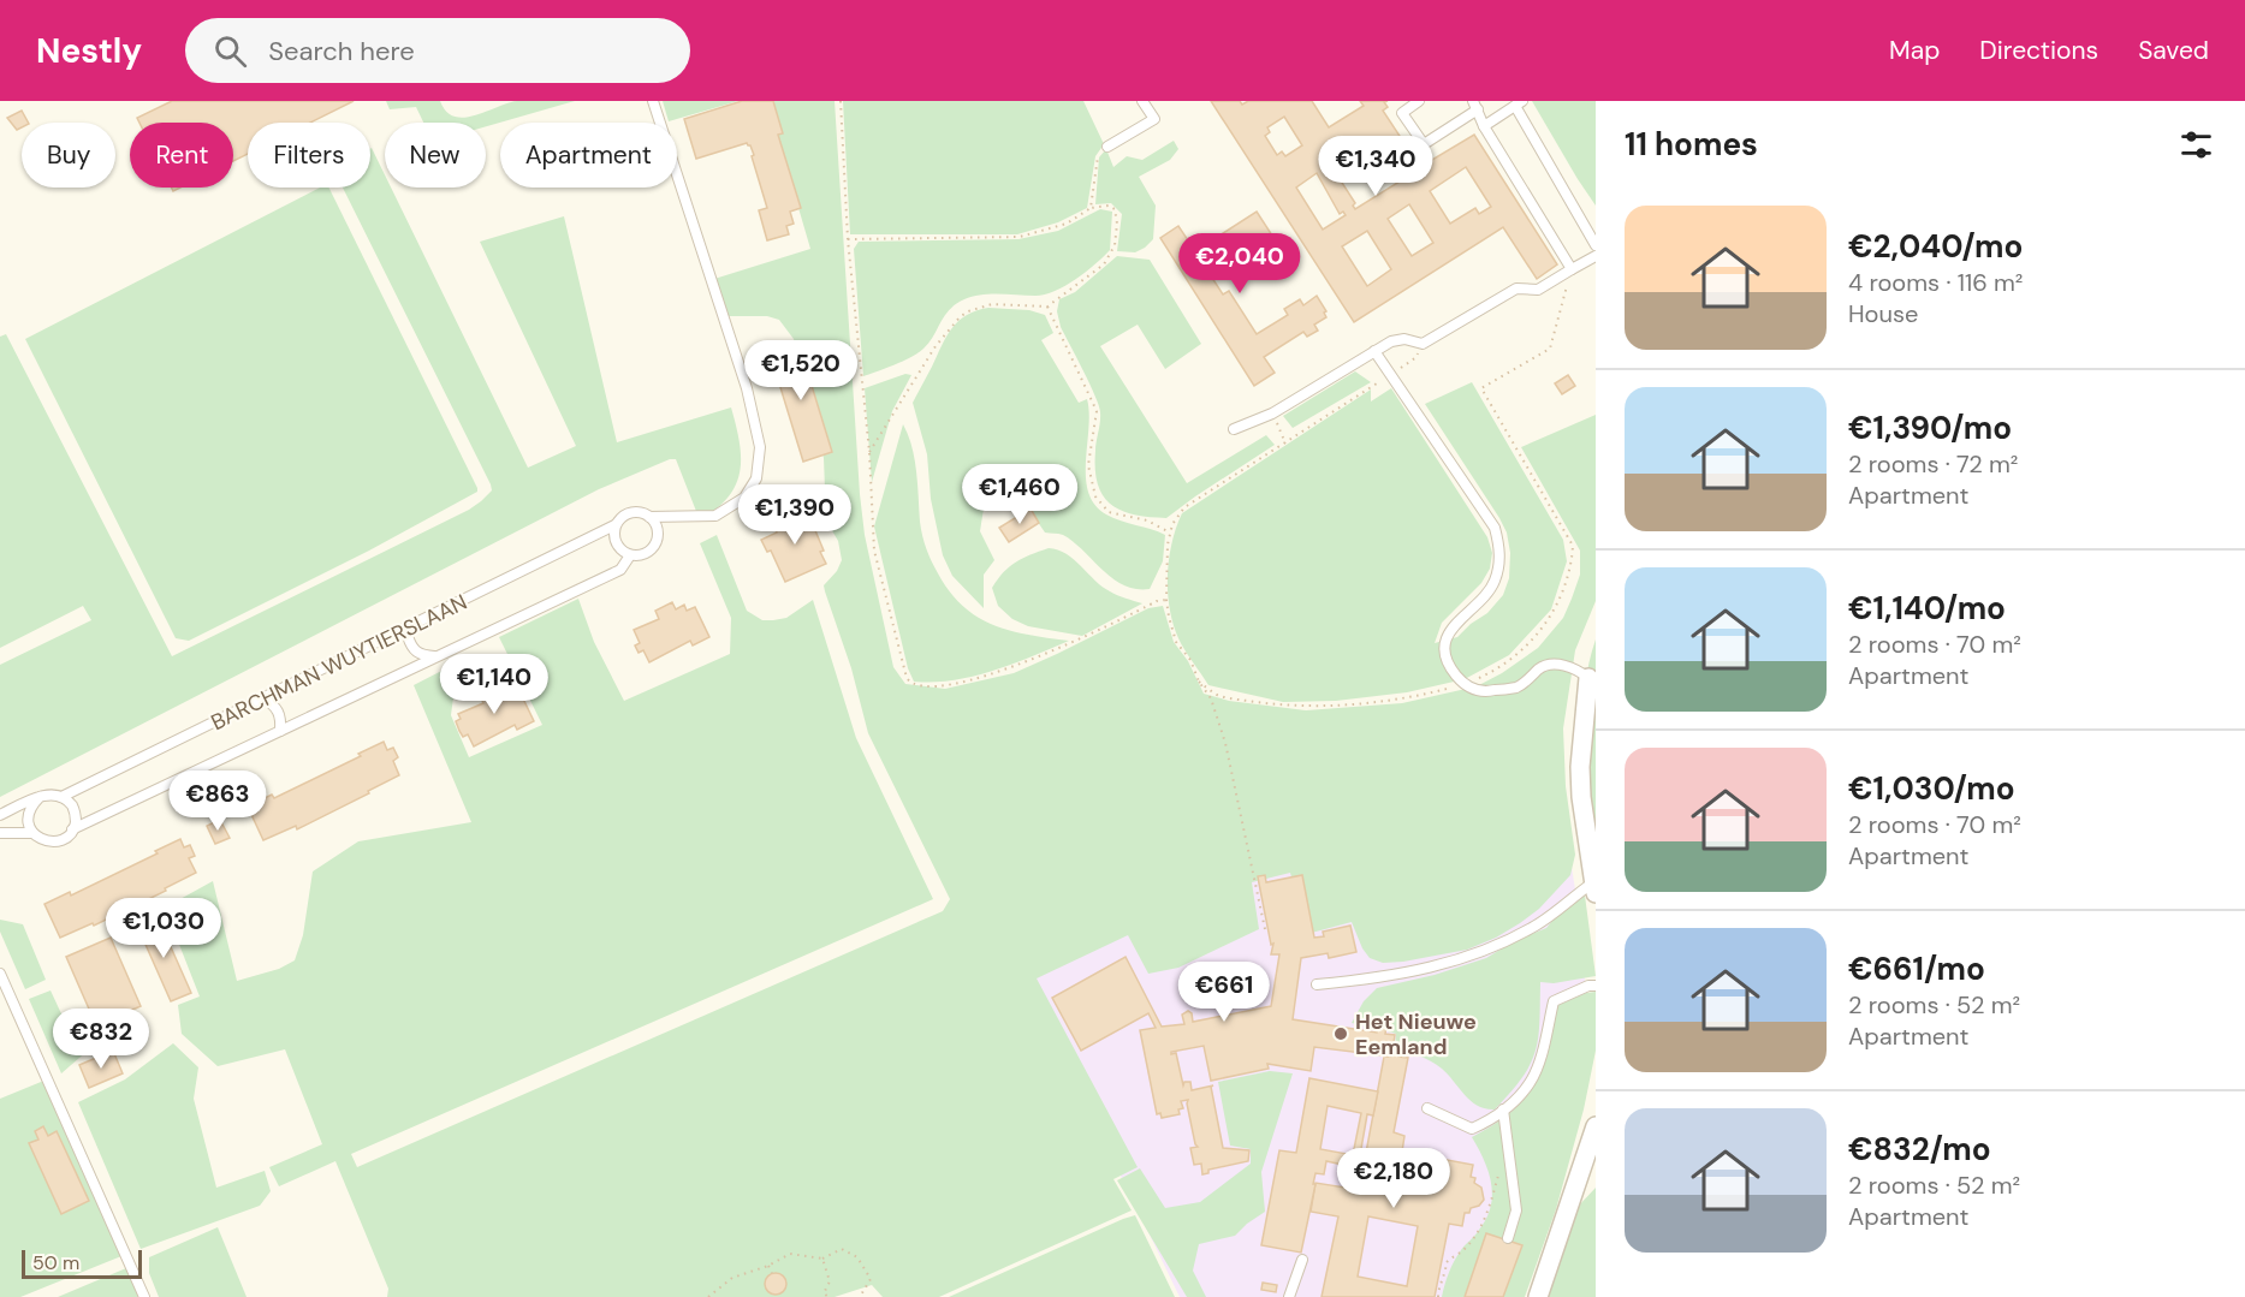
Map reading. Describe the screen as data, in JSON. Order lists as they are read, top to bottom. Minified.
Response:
{"streets":{"lane":["BARCHMAN WUYTIERSLAAN"]},"places":["Het Nieuwe Eemland"],"scale_bar":"50 m","page":{"header":"Nestly","search":"Search here","nav":["Map","Directions","Saved"],"heading":"11 homes","chip":["Buy","Rent","Filters","New","Apartment"],"price":["€1,340","€2,040","€1,520","€1,460","€1,390","€1,140","€863","€1,030","€661","€832","€2,180"],"list":[{"name":"€2,040/mo","note":"4 rooms · 116 m² · House"},{"name":"€1,390/mo","note":"2 rooms · 72 m² · Apartment"},{"name":"€1,140/mo","note":"2 rooms · 70 m² · Apartment"},{"name":"€1,030/mo","note":"2 rooms · 70 m² · Apartment"},{"name":"€661/mo","note":"2 rooms · 52 m² · Apartment"},{"name":"€832/mo","note":"2 rooms · 52 m² · Apartment"}],"scale":"50 m"}}
